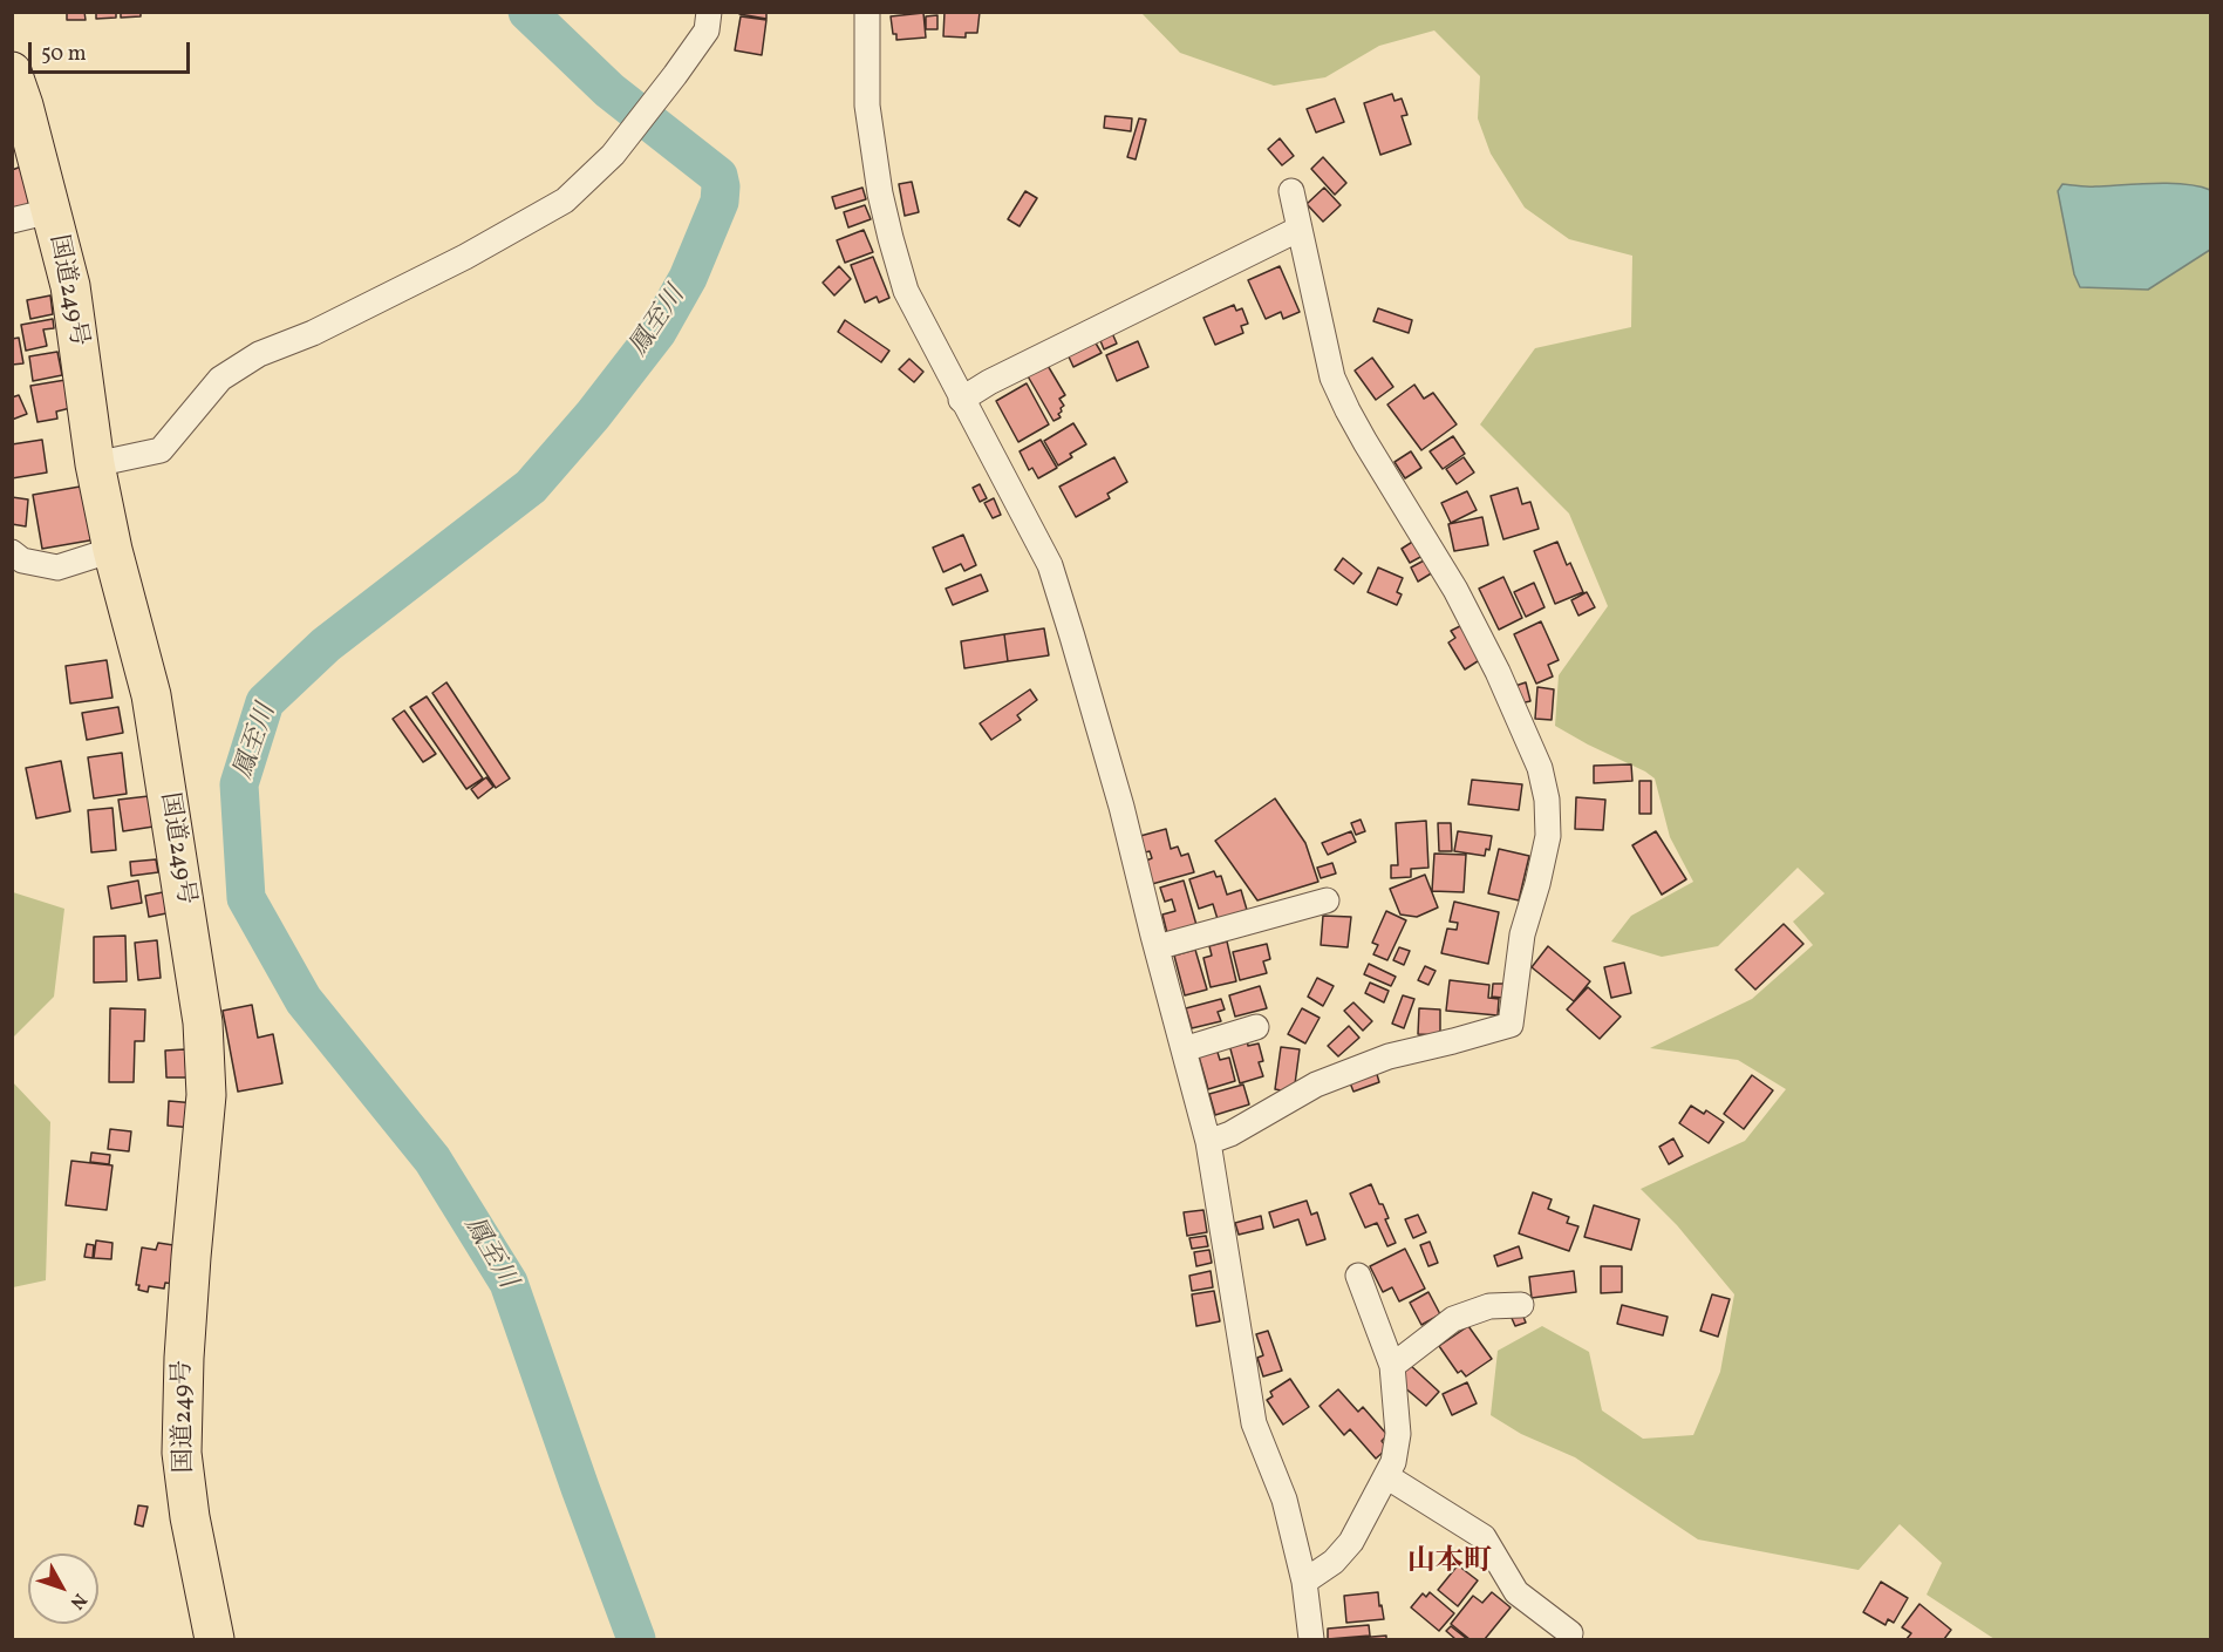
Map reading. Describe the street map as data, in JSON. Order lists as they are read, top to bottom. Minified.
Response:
{"streets":{"highway":["国道249号"]},"districts":["山本町"],"water":["鳳至川"],"scale_bar":"50 m","north":"bottom right"}
